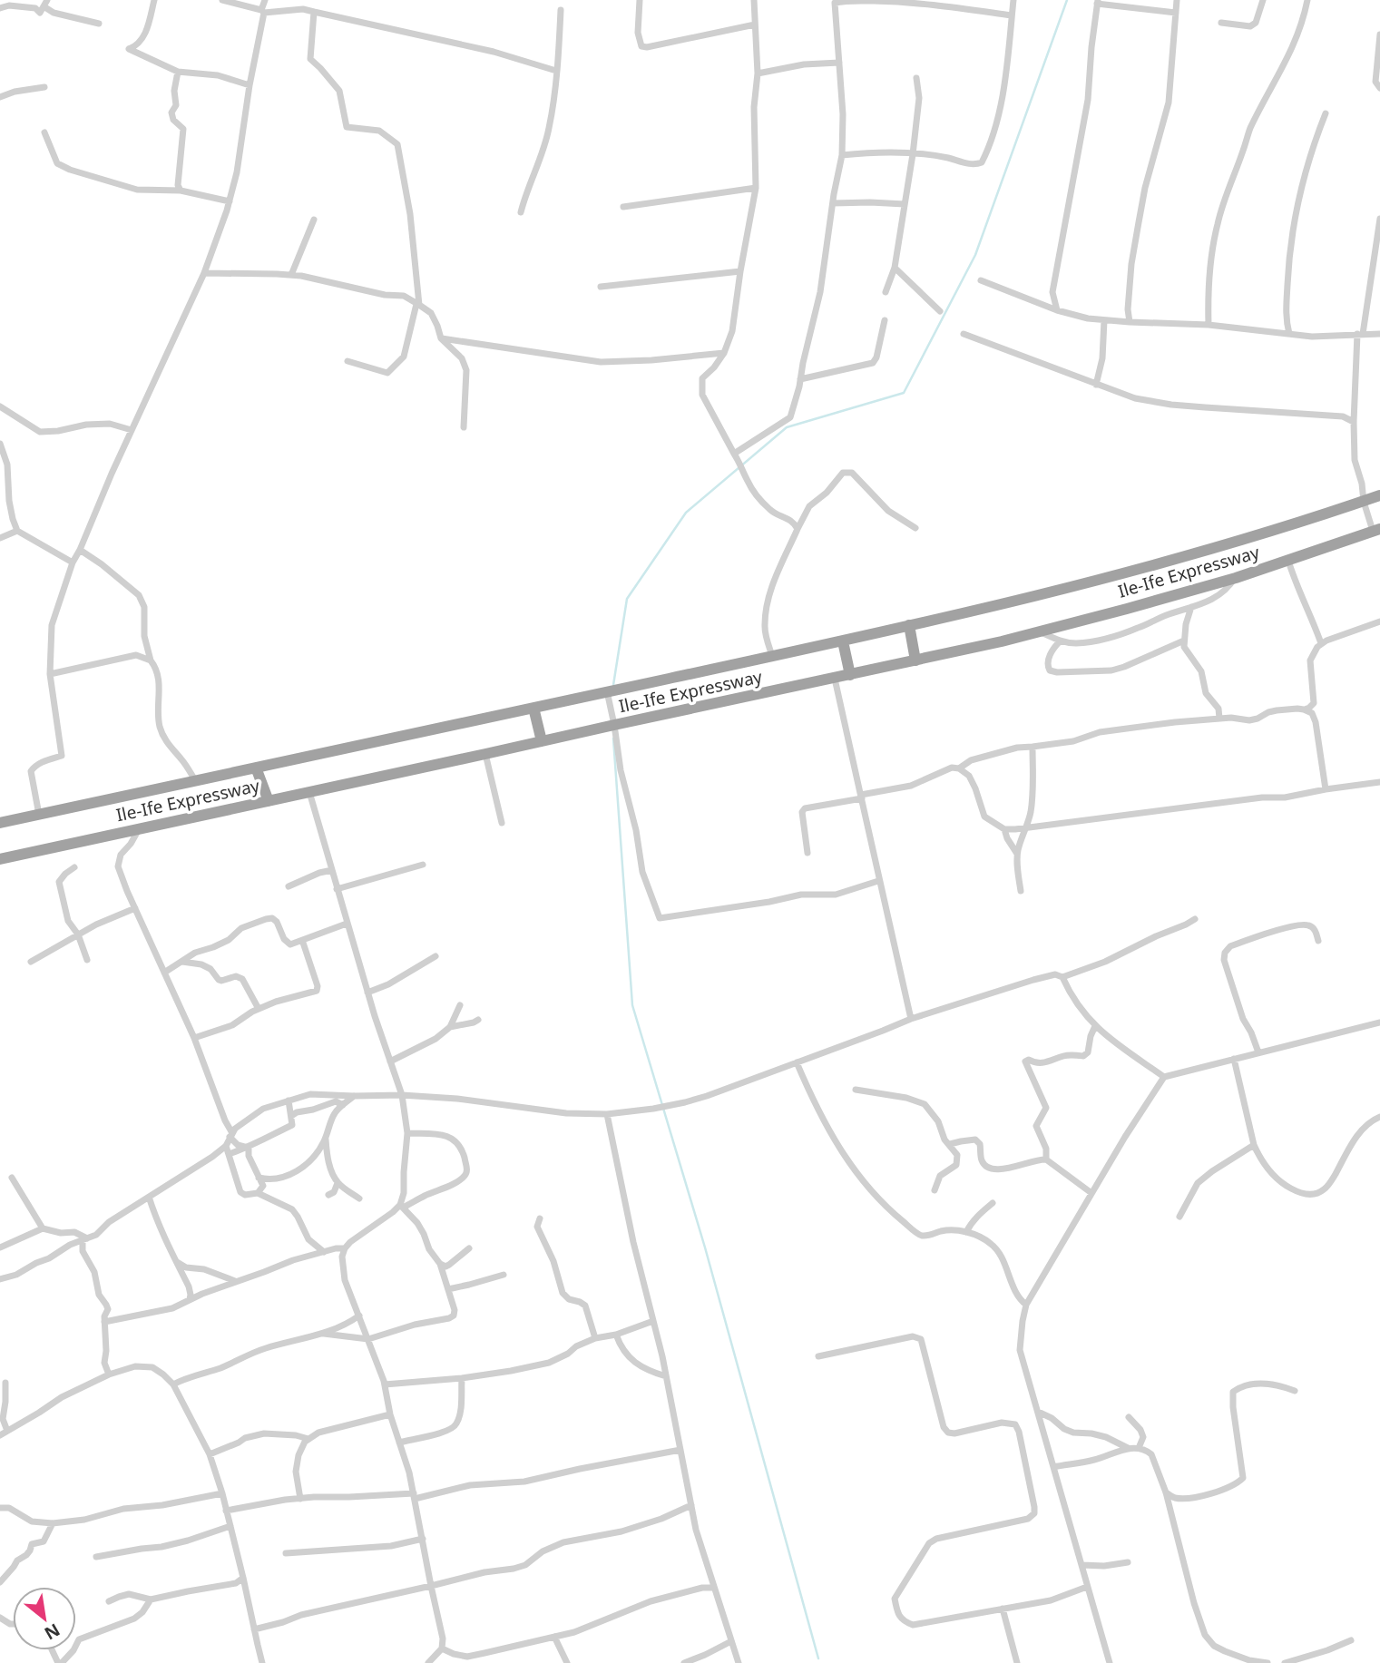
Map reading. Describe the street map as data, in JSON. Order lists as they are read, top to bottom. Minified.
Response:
{"streets":{"highway":["Ile-Ife Expressway"]},"north":"bottom right"}
